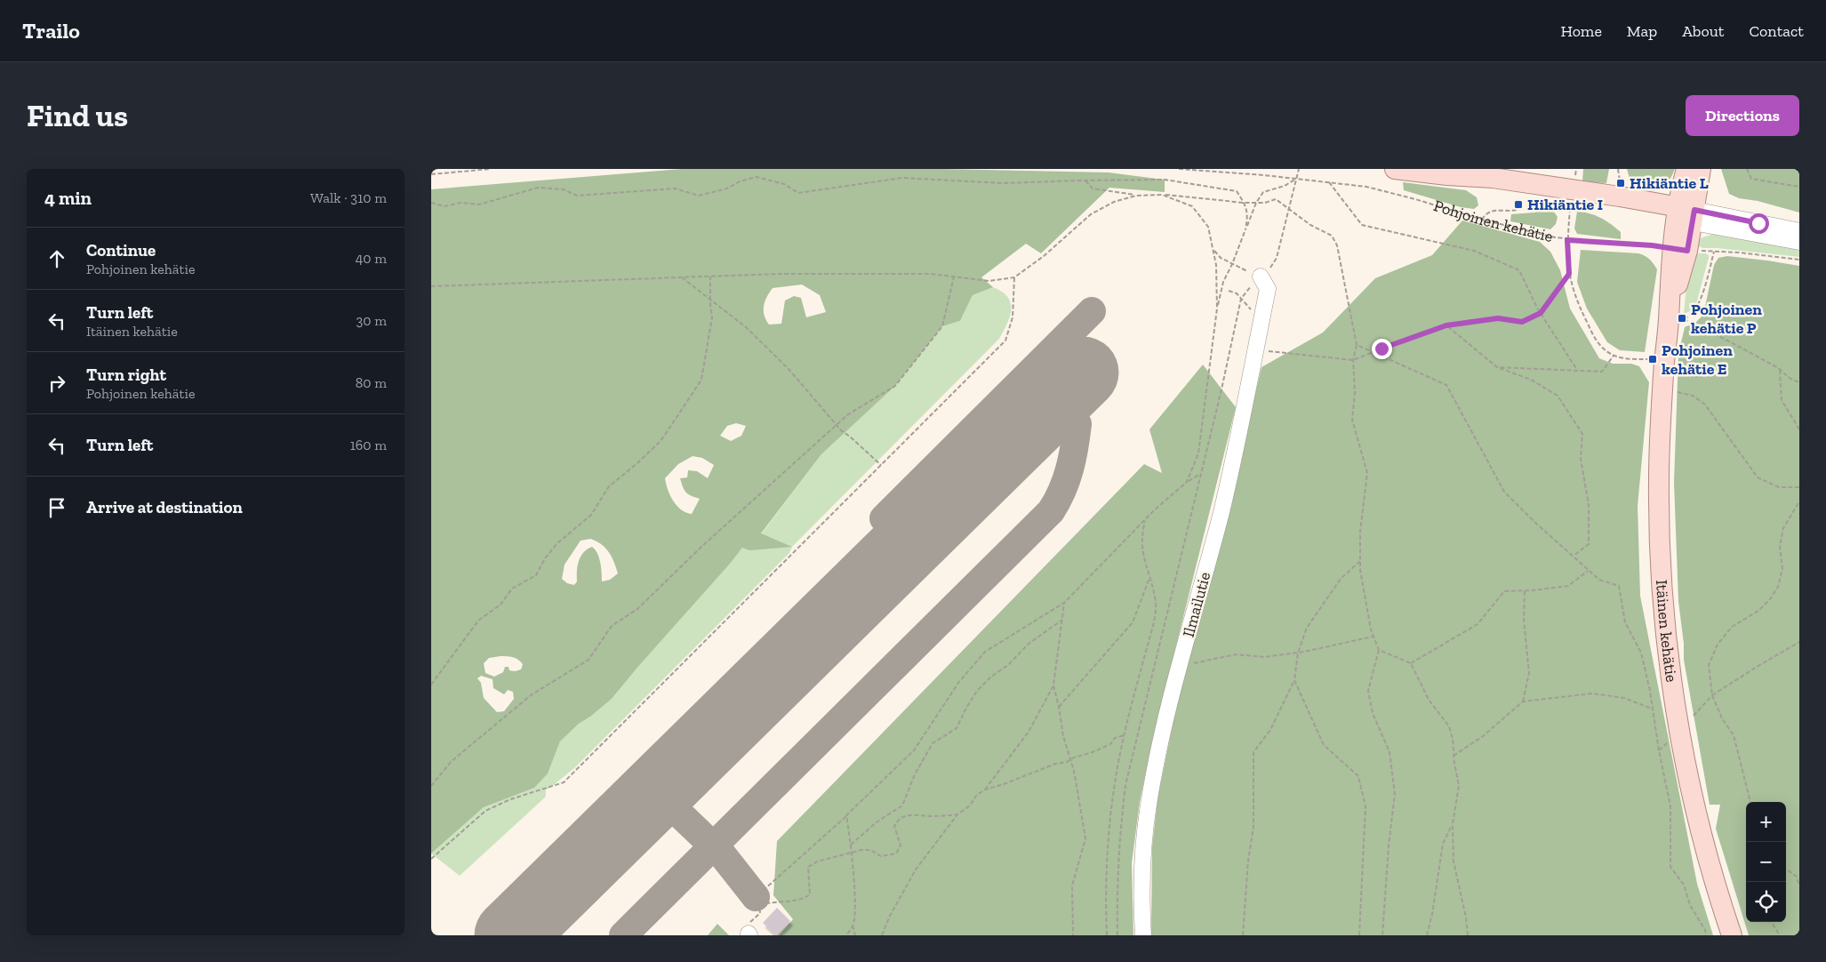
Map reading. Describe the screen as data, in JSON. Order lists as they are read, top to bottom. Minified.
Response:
{"streets":{"main road":["Pohjoinen kehätie","Itäinen kehätie"],"street":["Ilmailutie"]},"crossings":[["Pohjoinen kehätie","Itäinen kehätie"]],"places":{"transit":["Hikiäntie L","Hikiäntie I","Pohjoinen kehätie P","Pohjoinen kehätie E"]},"page":{"header":"Trailo","nav":["Home","Map","About","Contact"],"buttons":"Directions","title":"Find us","heading":["4 min","Walk · 310 m"],"list":[["Continue","Pohjoinen kehätie","40 m"],["Turn left","Itäinen kehätie","30 m"],["Turn right","Pohjoinen kehätie","80 m"],["Turn left","160 m"],"Arrive at destination"],"map_buttons":["+","−"]}}
